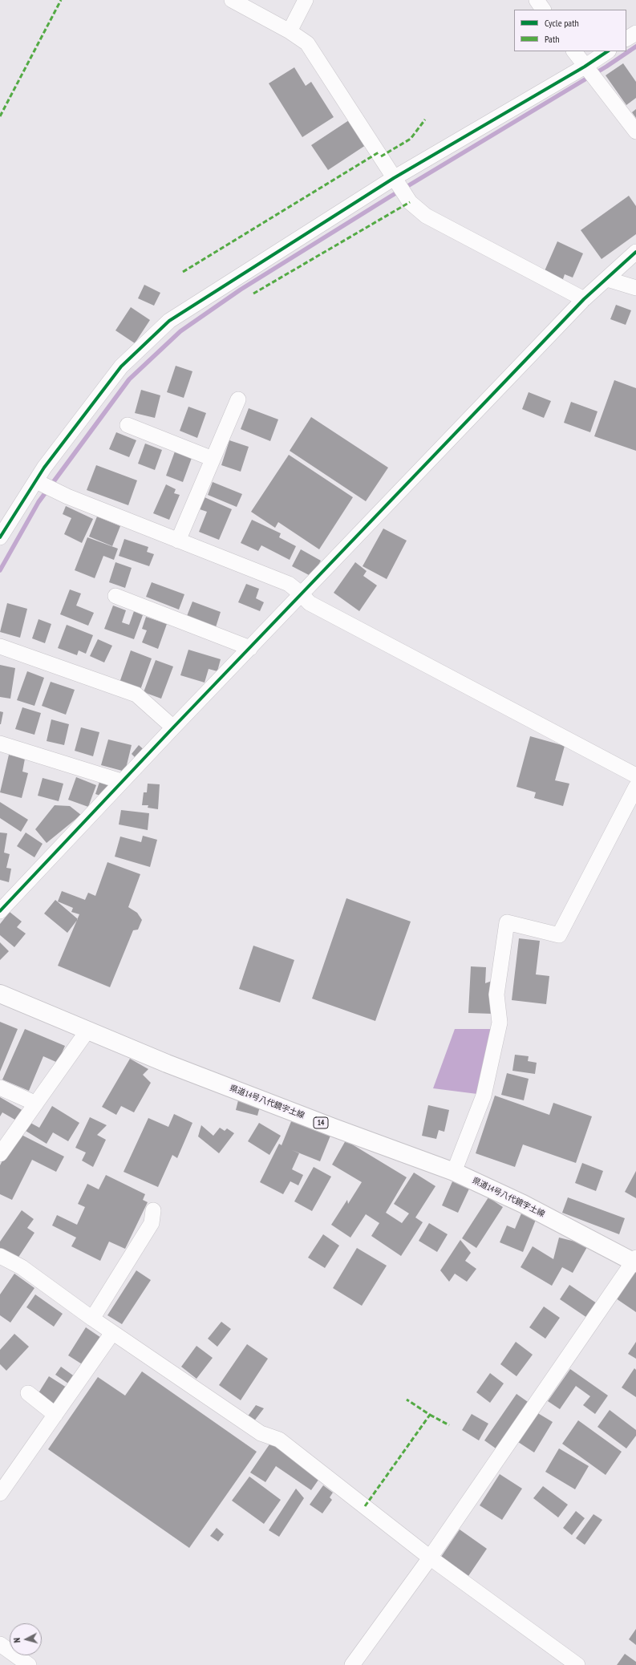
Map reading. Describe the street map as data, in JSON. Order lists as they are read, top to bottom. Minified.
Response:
{"streets":{"main road":["県道14号八代鏡宇土線","14"]},"legend":["Cycle path","Path"],"north":"left"}
